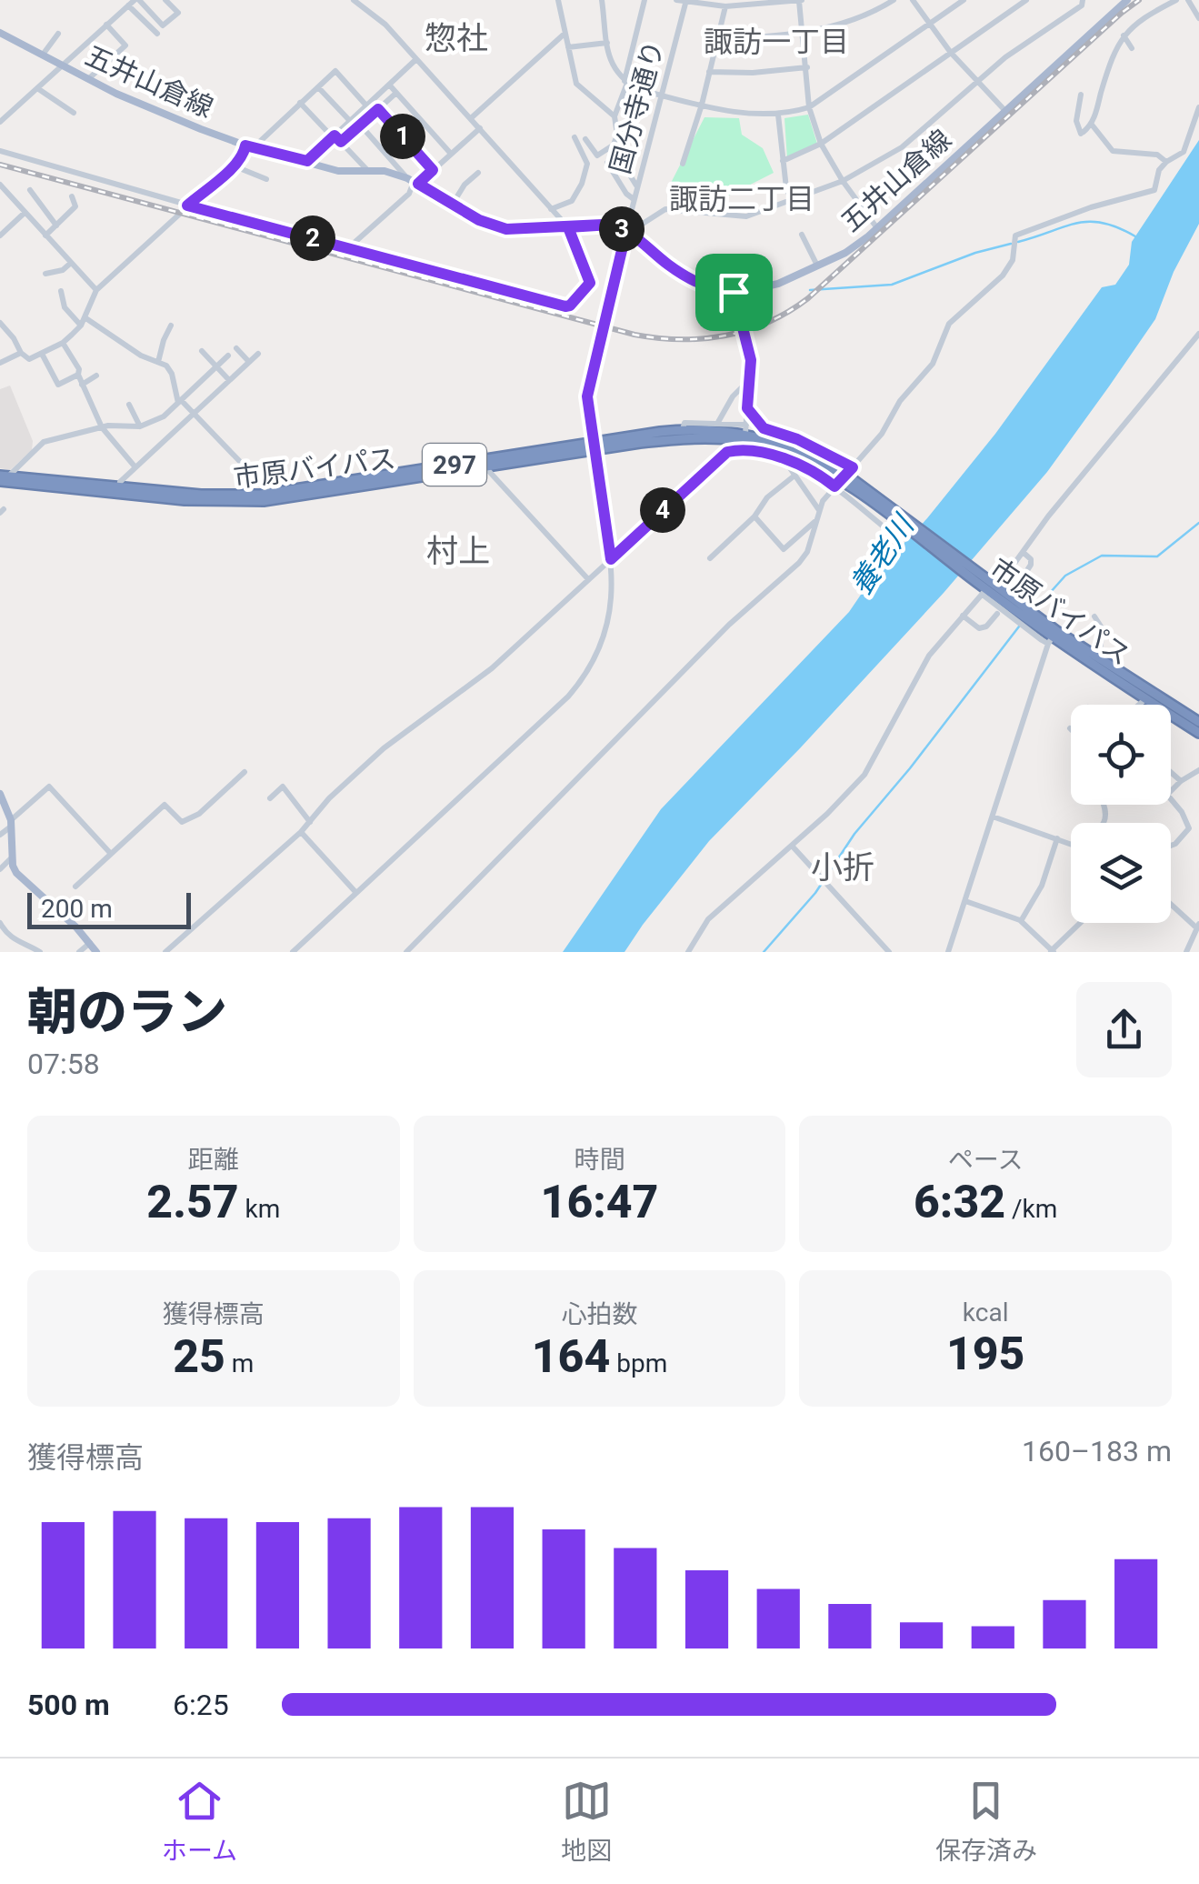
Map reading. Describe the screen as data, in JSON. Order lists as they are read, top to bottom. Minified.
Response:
{"streets":{"highway":["297","市原バイパス"],"main road":["五井山倉線"],"street":["国分寺通り"]},"crossings":[["五井山倉線","国分寺通り"],["国分寺通り","市原バイパス"]],"districts":["惣社","諏訪一丁目","諏訪二丁目","村上","小折"],"water":["養老川"],"scale_bar":"200 m","page":{"pins":["1","3","2","4"],"scale":"200 m","heading":["朝のラン","07:58"],"stats":[["距離","2.57 km"],["時間","16:47"],["ペース","6:32 /km"],["獲得標高","25 m"],["心拍数","164 bpm"],["kcal","195"]],"chart":["獲得標高","160–183 m"],"list":[{"name":"500 m","note":"6:25"}],"tabs":["ホーム","地図","保存済み"]}}
